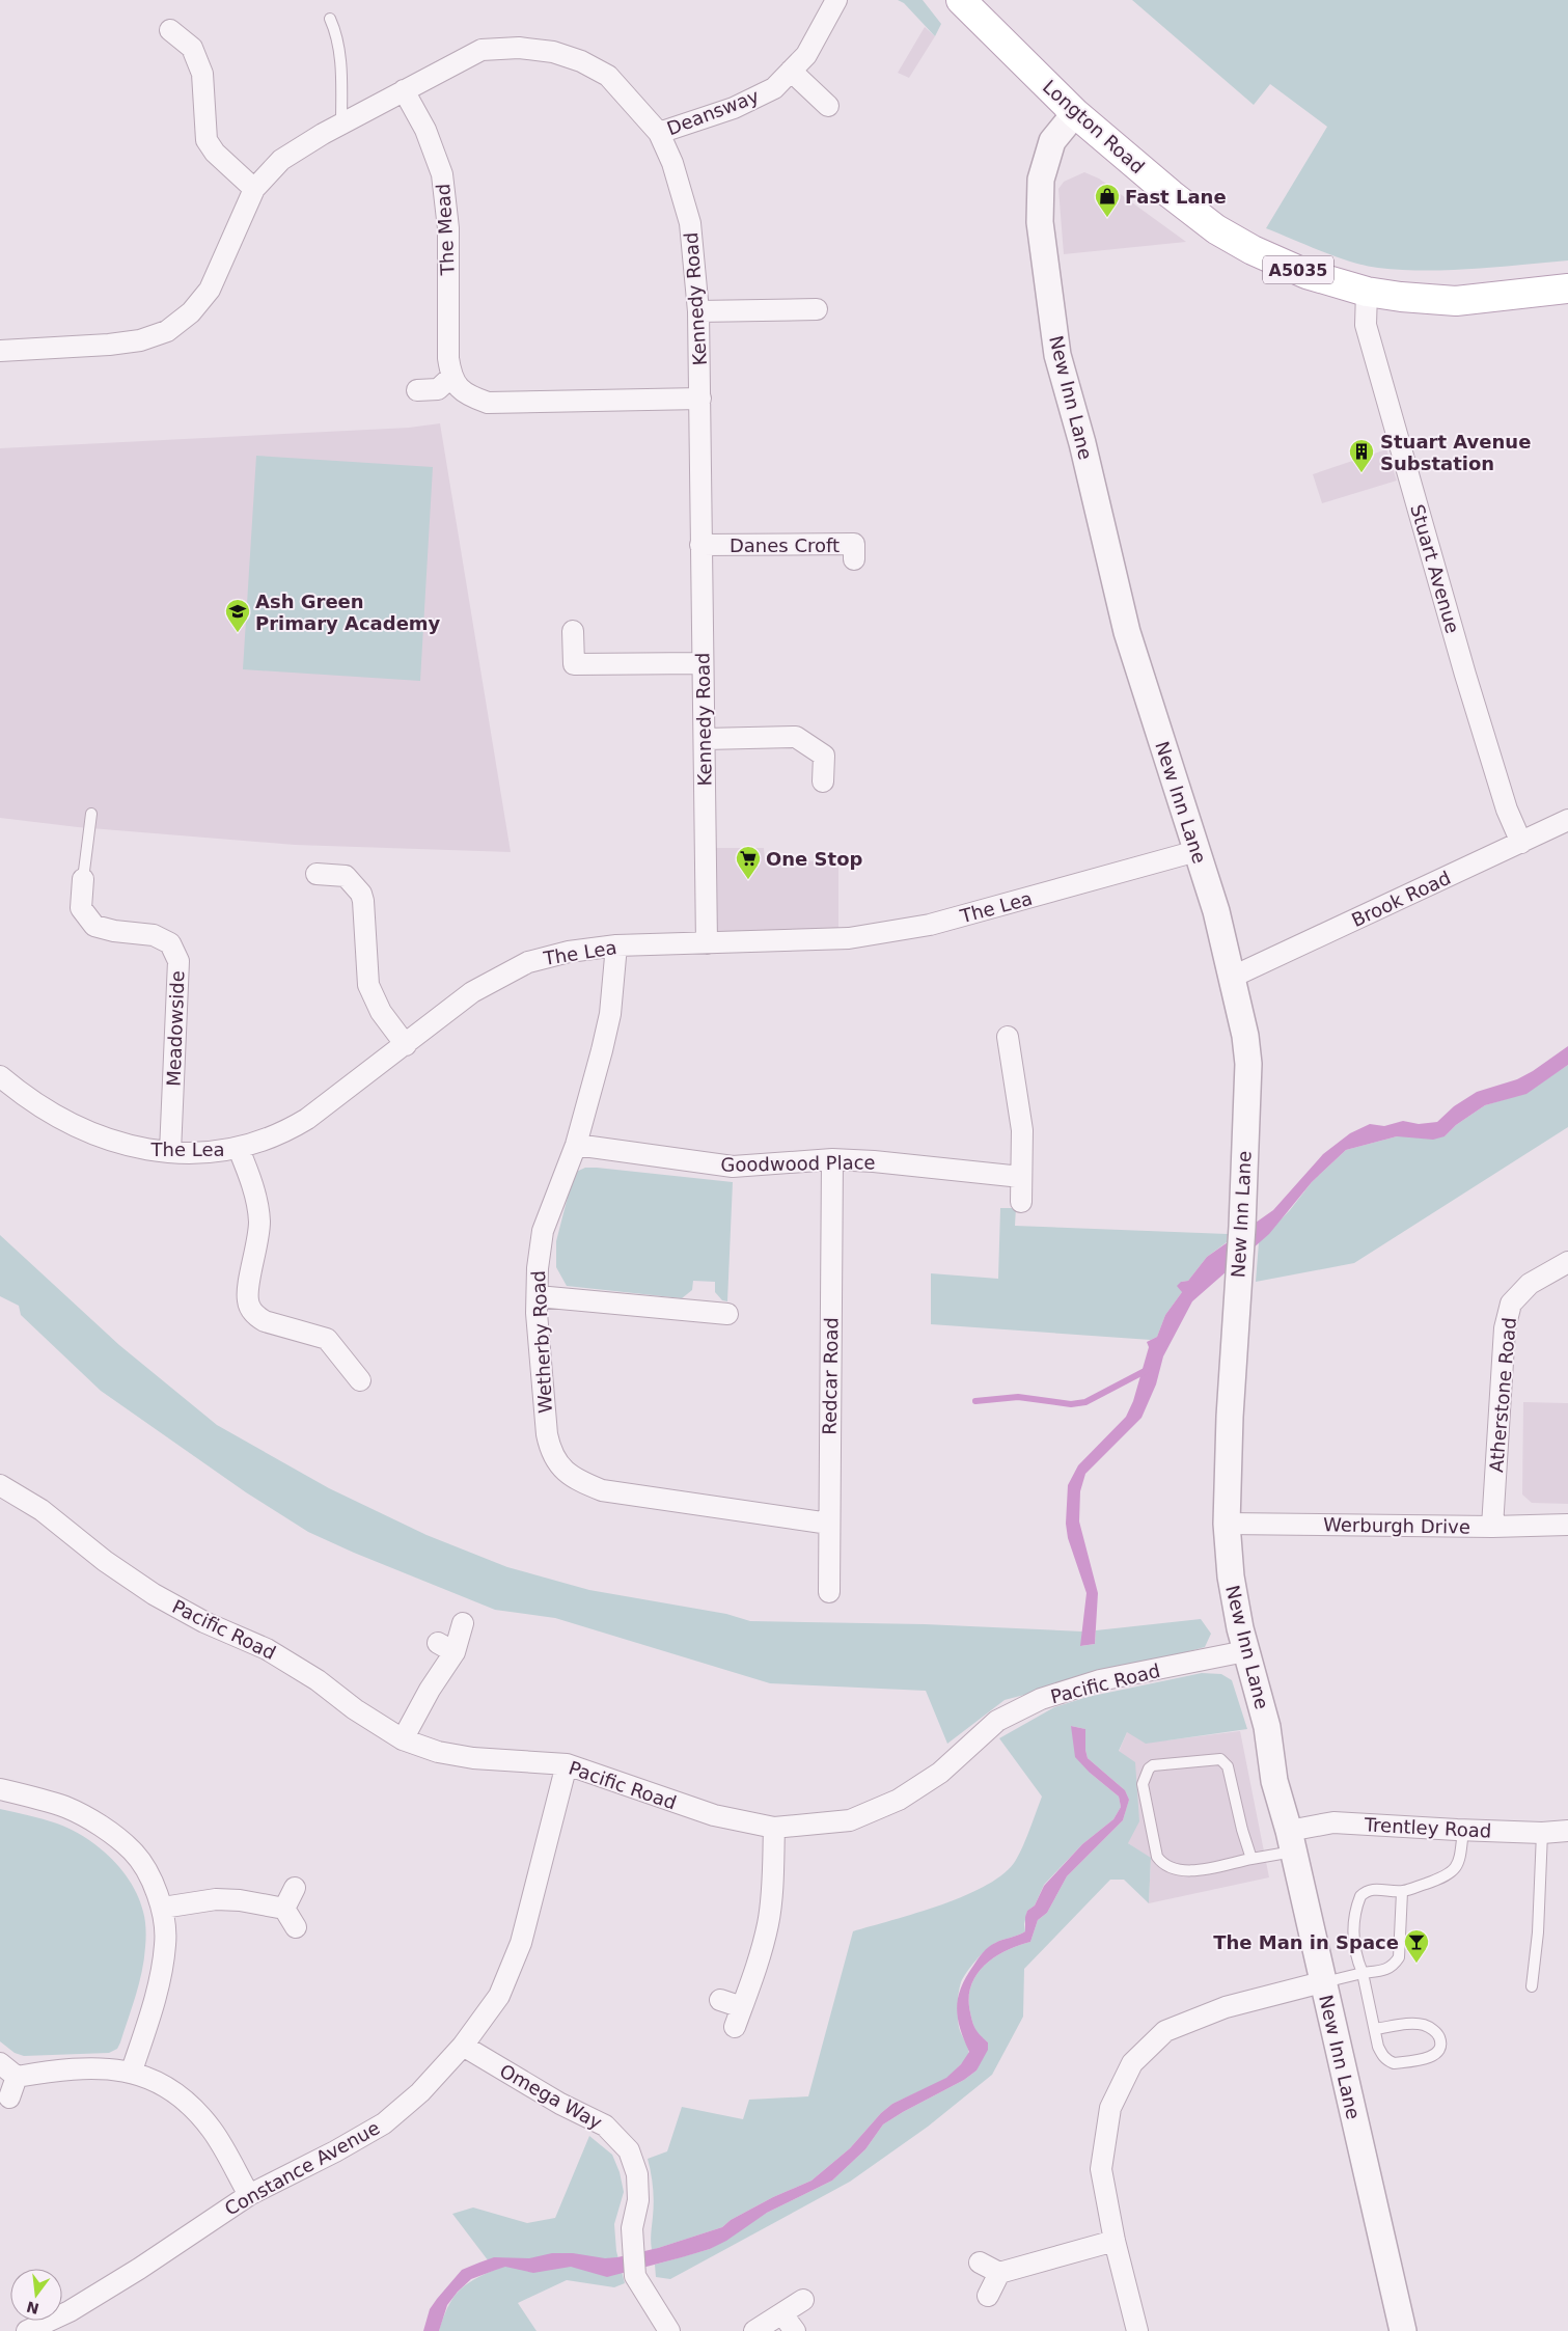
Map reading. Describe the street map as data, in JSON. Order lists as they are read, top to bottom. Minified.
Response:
{"streets":{"main road":["Longton Road","A5035"],"street":["Deansway","The Mead","Kennedy Road","New Inn Lane","Danes Croft","Stuart Avenue","Brook Road","The Lea","Meadowside","Goodwood Place","Wetherby Road","Redcar Road","Atherstone Road","Werburgh Drive","Pacific Road","Trentley Road","Omega Way","Constance Avenue"]},"crossings":[["Deansway","Kennedy Road"],["Longton Road","New Inn Lane"],["Longton Road","Stuart Avenue"],["The Mead","Kennedy Road"],["Kennedy Road","Danes Croft"],["Kennedy Road","The Lea"],["New Inn Lane","Brook Road"],["New Inn Lane","The Lea"],["New Inn Lane","Werburgh Drive"],["New Inn Lane","Pacific Road"],["New Inn Lane","Trentley Road"],["Stuart Avenue","Brook Road"],["The Lea","Meadowside"],["The Lea","Wetherby Road"],["Goodwood Place","Wetherby Road"],["Goodwood Place","Redcar Road"],["Wetherby Road","Redcar Road"],["Atherstone Road","Werburgh Drive"],["Pacific Road","Constance Avenue"],["Omega Way","Constance Avenue"]],"places":{"shop":["Fast Lane"],"building":["Stuart Avenue Substation"],"school or university":["Ash Green Primary Academy"],"supermarket":["One Stop"],"bar":["The Man in Space"]},"north":"bottom"}
